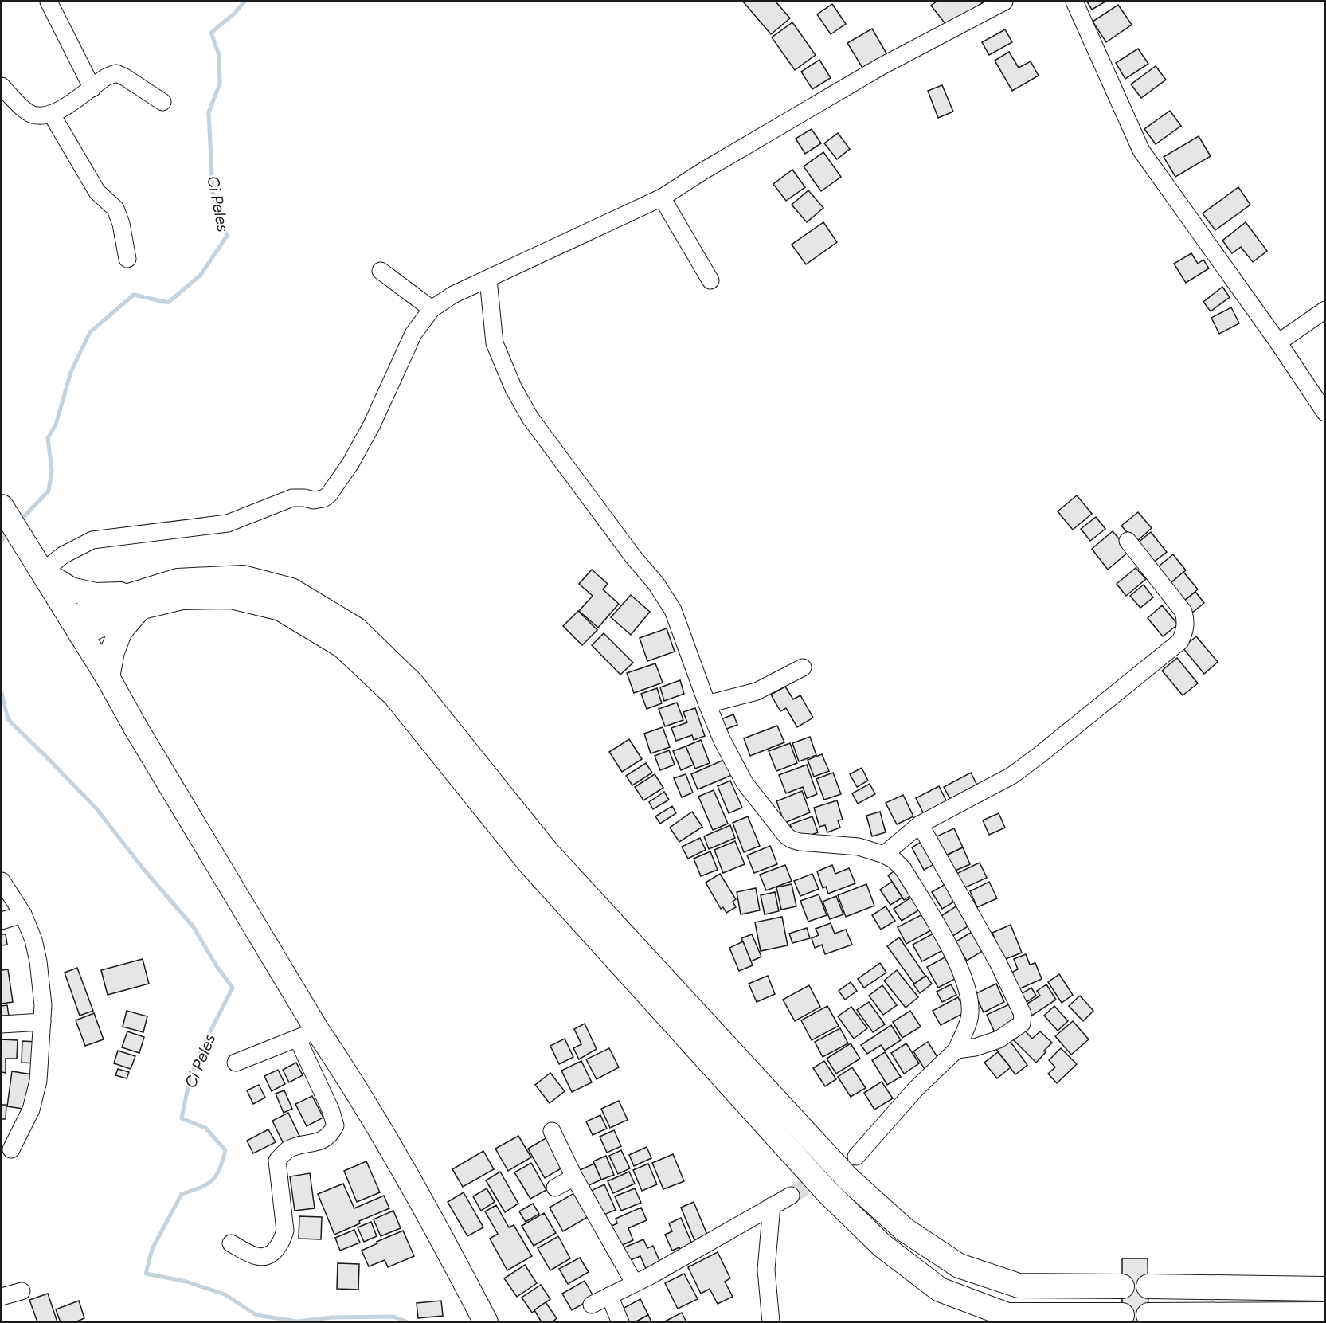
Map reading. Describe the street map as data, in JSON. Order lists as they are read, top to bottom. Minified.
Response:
{"water":["Ci Peles"]}
